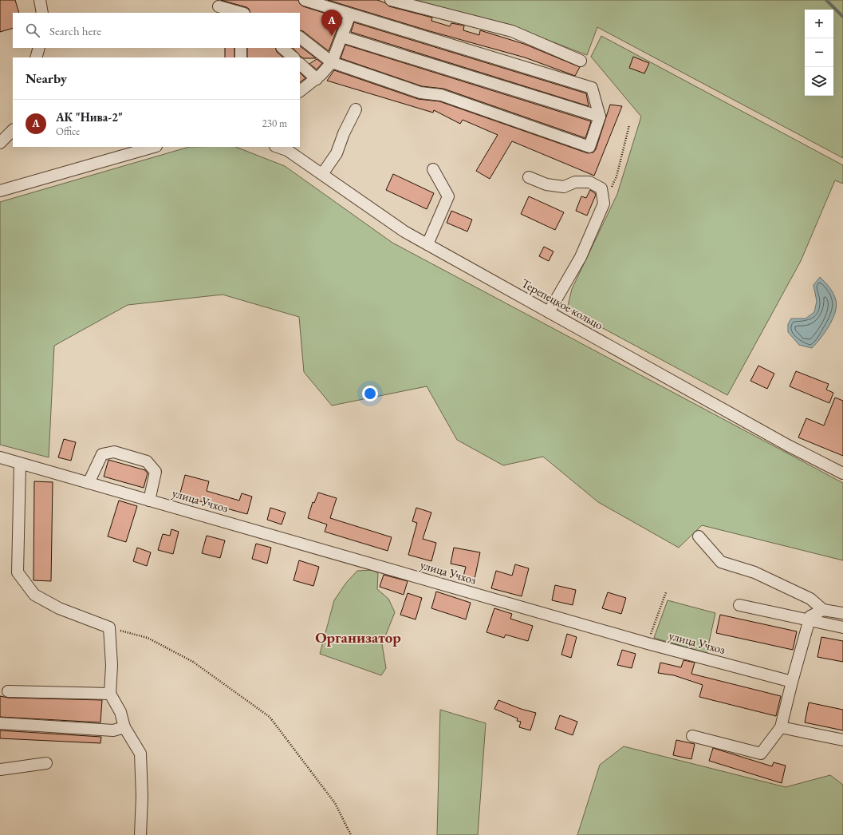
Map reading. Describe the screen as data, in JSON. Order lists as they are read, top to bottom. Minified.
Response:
{"streets":{"street":["Терепецкое кольцо","улица Учхоз"]},"districts":["Организатор"],"page":{"map_buttons":["+","−"],"pins":"A","search":"Search here","heading":"Nearby","list":[{"mark":"A","name":"АК \"Нива-2\"","note":"Office","value":"230 m"}]}}
